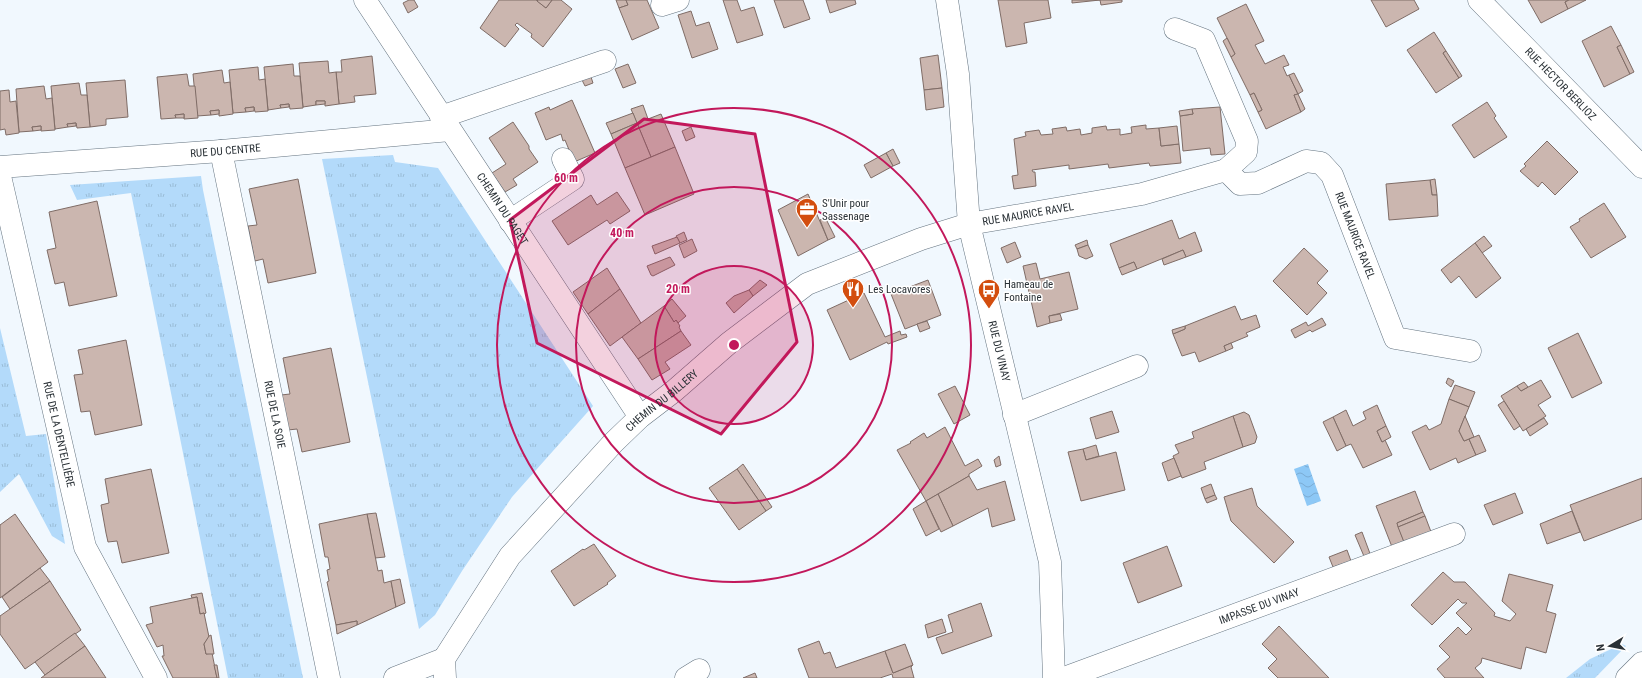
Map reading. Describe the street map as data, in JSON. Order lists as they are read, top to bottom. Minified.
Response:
{"streets":{"street":["RUE HECTOR BERLIOZ","RUE DU CENTRE","CHEMIN DU PAGET","RUE MAURICE RAVEL","RUE DU VINAY","CHEMIN DU BILLERY","RUE DE LA SOIE","RUE DE LA DENTELLIÈRE","IMPASSE DU VINAY"]},"crossings":[["RUE DU CENTRE","CHEMIN DU PAGET"],["RUE DU CENTRE","RUE DE LA SOIE"],["CHEMIN DU PAGET","CHEMIN DU BILLERY"],["RUE MAURICE RAVEL","RUE DU VINAY"],["RUE MAURICE RAVEL","CHEMIN DU BILLERY"],["RUE DU VINAY","CHEMIN DU BILLERY"]],"places":{"office":["S'Unir pour Sassenage"],"restaurant":["Les Locavores"],"bus stop":["Hameau de Fontaine"]},"north":"left","rings":["60 m","40 m","20 m"]}
